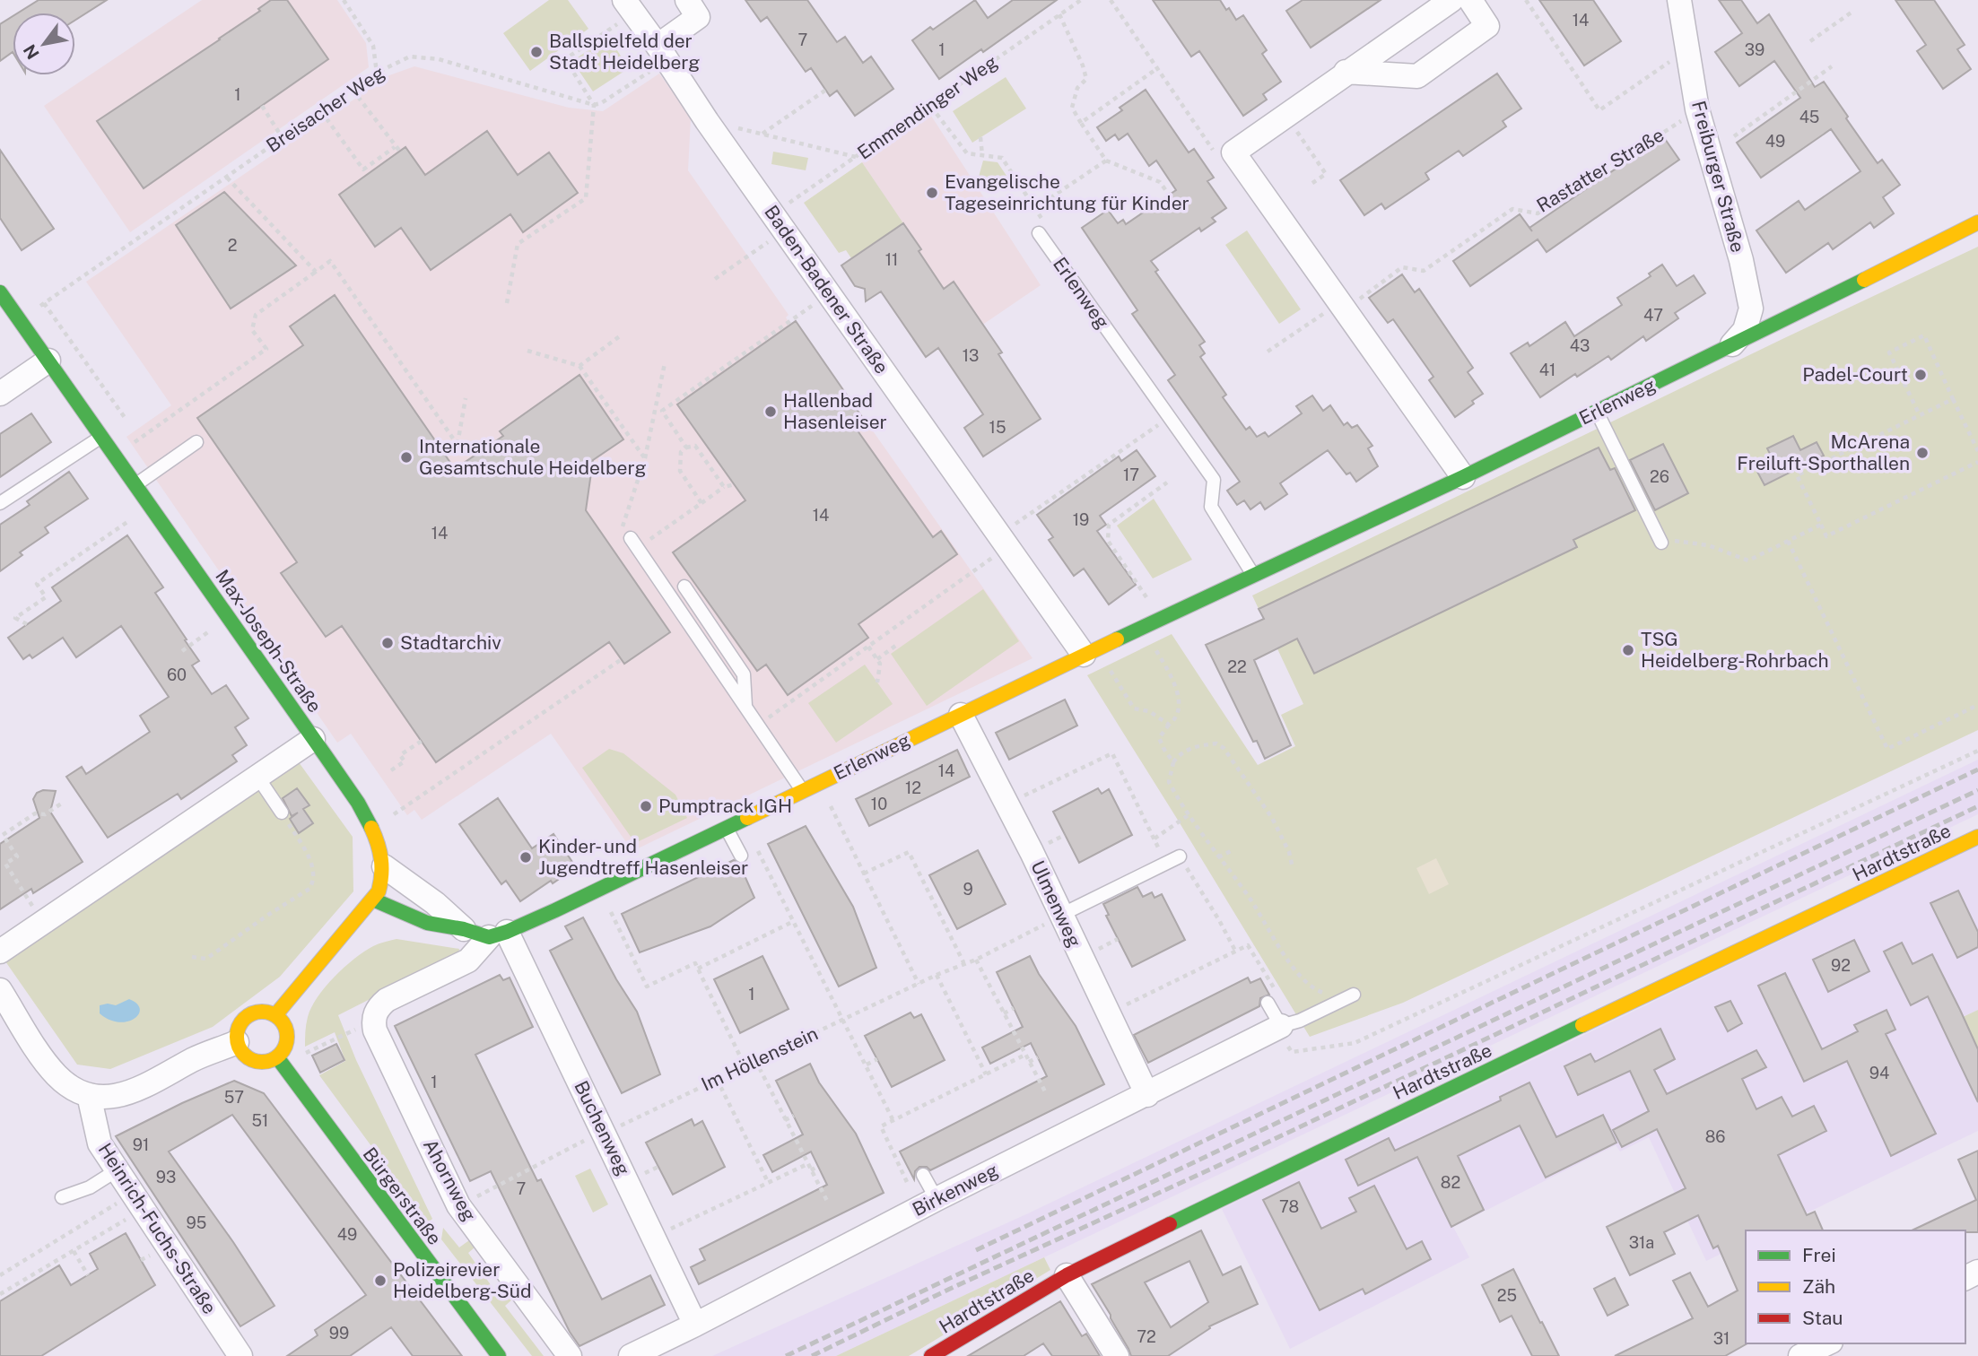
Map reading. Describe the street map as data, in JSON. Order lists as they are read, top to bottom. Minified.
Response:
{"streets":{"street":["Freiburger Straße","Baden-Badener Straße","Erlenweg","Max-Joseph-Straße","Hardtstraße","Ulmenweg","Buchenweg","Ahornweg","Birkenweg","Bürgerstraße","Heinrich-Fuchs-Straße"],"path":["Emmendinger Weg","Breisacher Weg","Rastatter Straße","Im Höllenstein"]},"crossings":[["Emmendinger Weg","Baden-Badener Straße"],["Breisacher Weg","Max-Joseph-Straße"],["Rastatter Straße","Freiburger Straße"],["Freiburger Straße","Erlenweg"],["Baden-Badener Straße","Erlenweg"],["Erlenweg","Ulmenweg"],["Erlenweg","Buchenweg"],["Erlenweg","Ahornweg"],["Ulmenweg","Im Höllenstein"],["Ulmenweg","Birkenweg"],["Im Höllenstein","Buchenweg"],["Im Höllenstein","Ahornweg"],["Buchenweg","Birkenweg"]],"places":["Ballspielfeld der Stadt Heidelberg","Evangelische Tageseinrichtung für Kinder","Padel-Court","Hallenbad Hasenleiser","McArena Freiluft-Sporthallen","Internationale Gesamtschule Heidelberg","Stadtarchiv","TSG Heidelberg-Rohrbach","Pumptrack IGH","Kinder- und Jugendtreff Hasenleiser","Polizeirevier Heidelberg-Süd"],"house_numbers":["14","7","1","39","1","45","49","2","11","47","43","13","41","15","17","26","14","19","14","22","60","14","12","10","9","92","1","94","1","57","51","86","91","93","82","7","78","95","49","31a","25","99","72","31"],"legend":["Frei","Zäh","Stau"],"north":"bottom left"}
